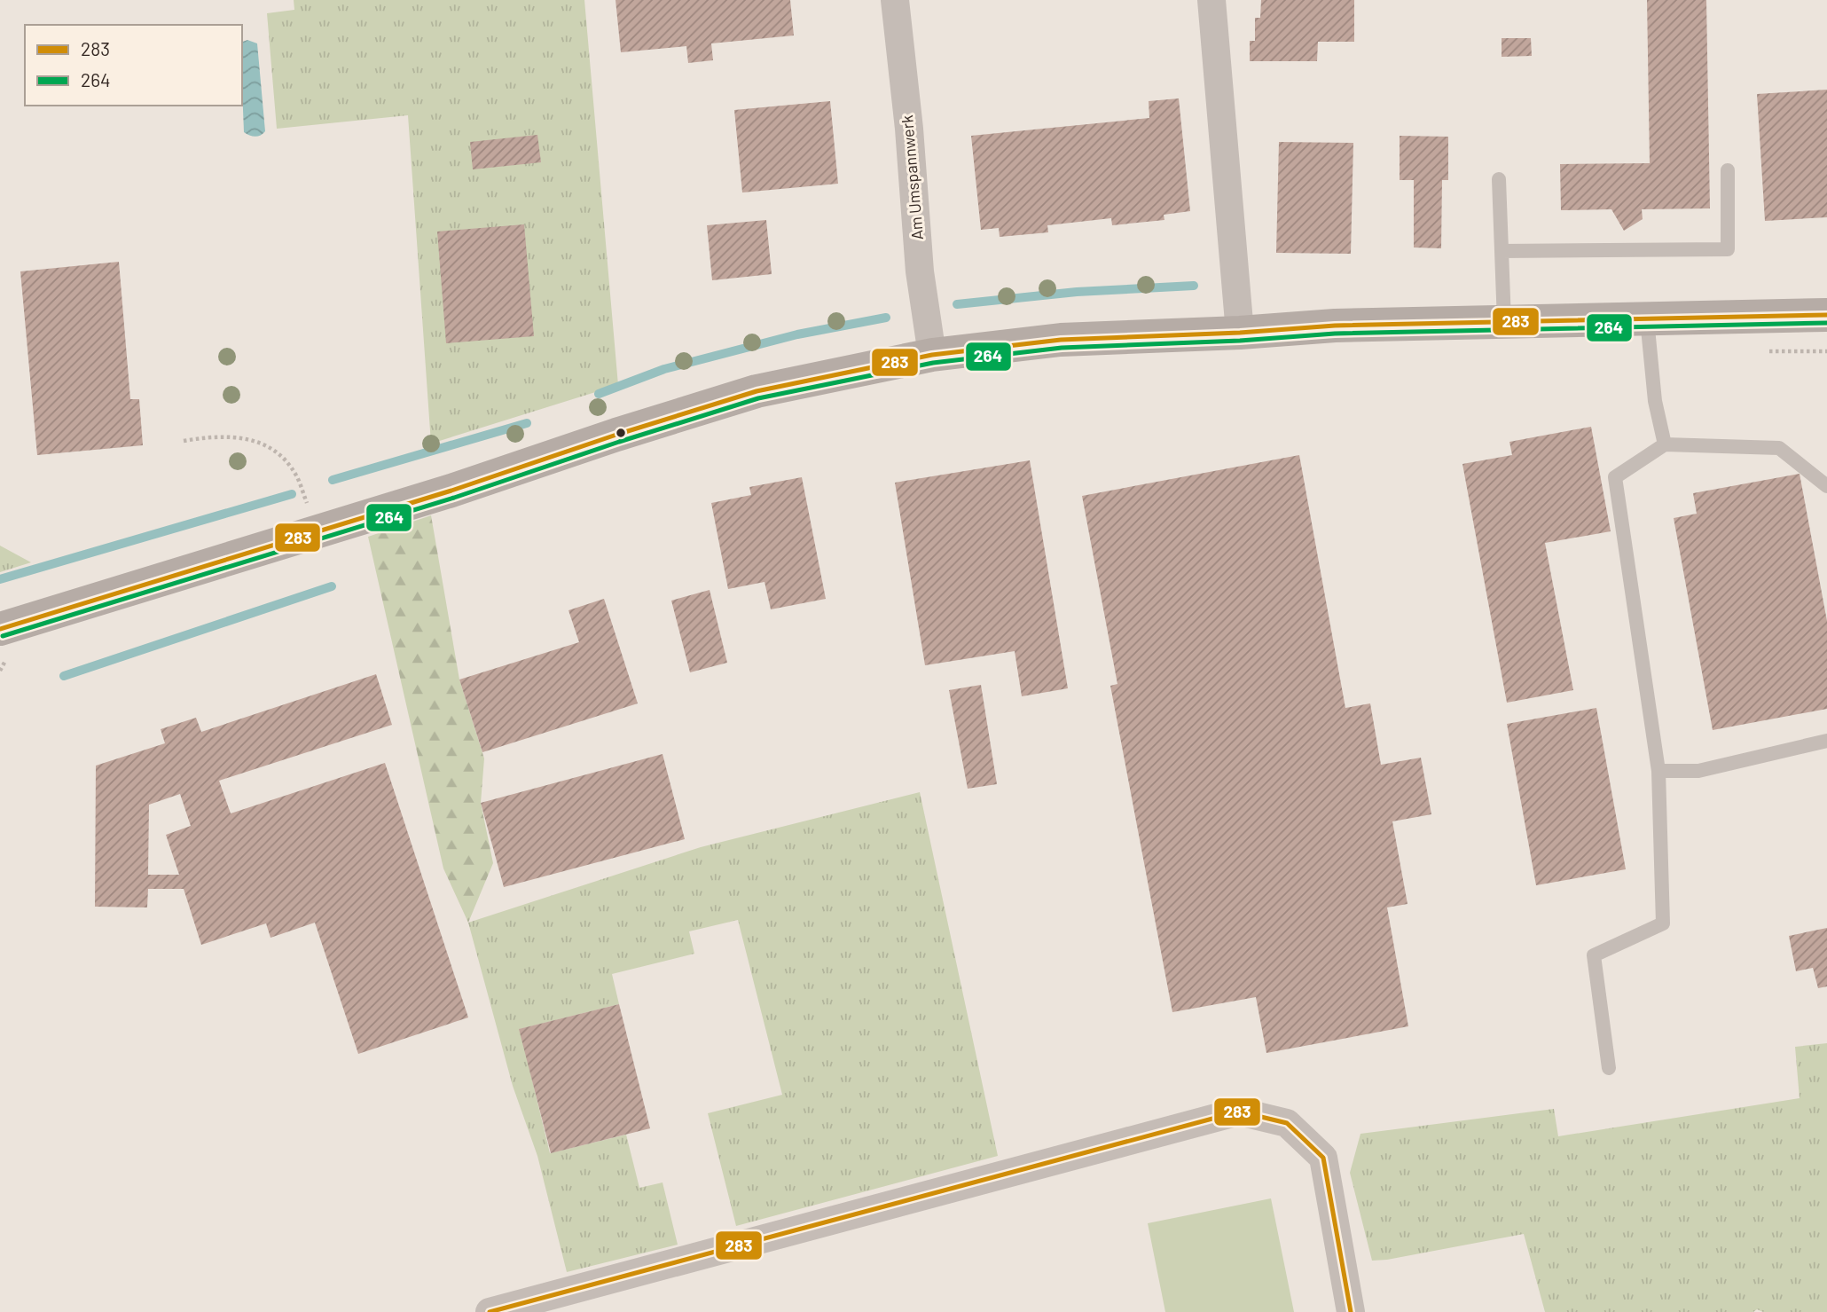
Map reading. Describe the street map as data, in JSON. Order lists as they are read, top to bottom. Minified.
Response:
{"streets":{"street":["Am Umspannwerk"]},"lines":["transit line 283","transit line 264"],"legend":["283","264"]}
